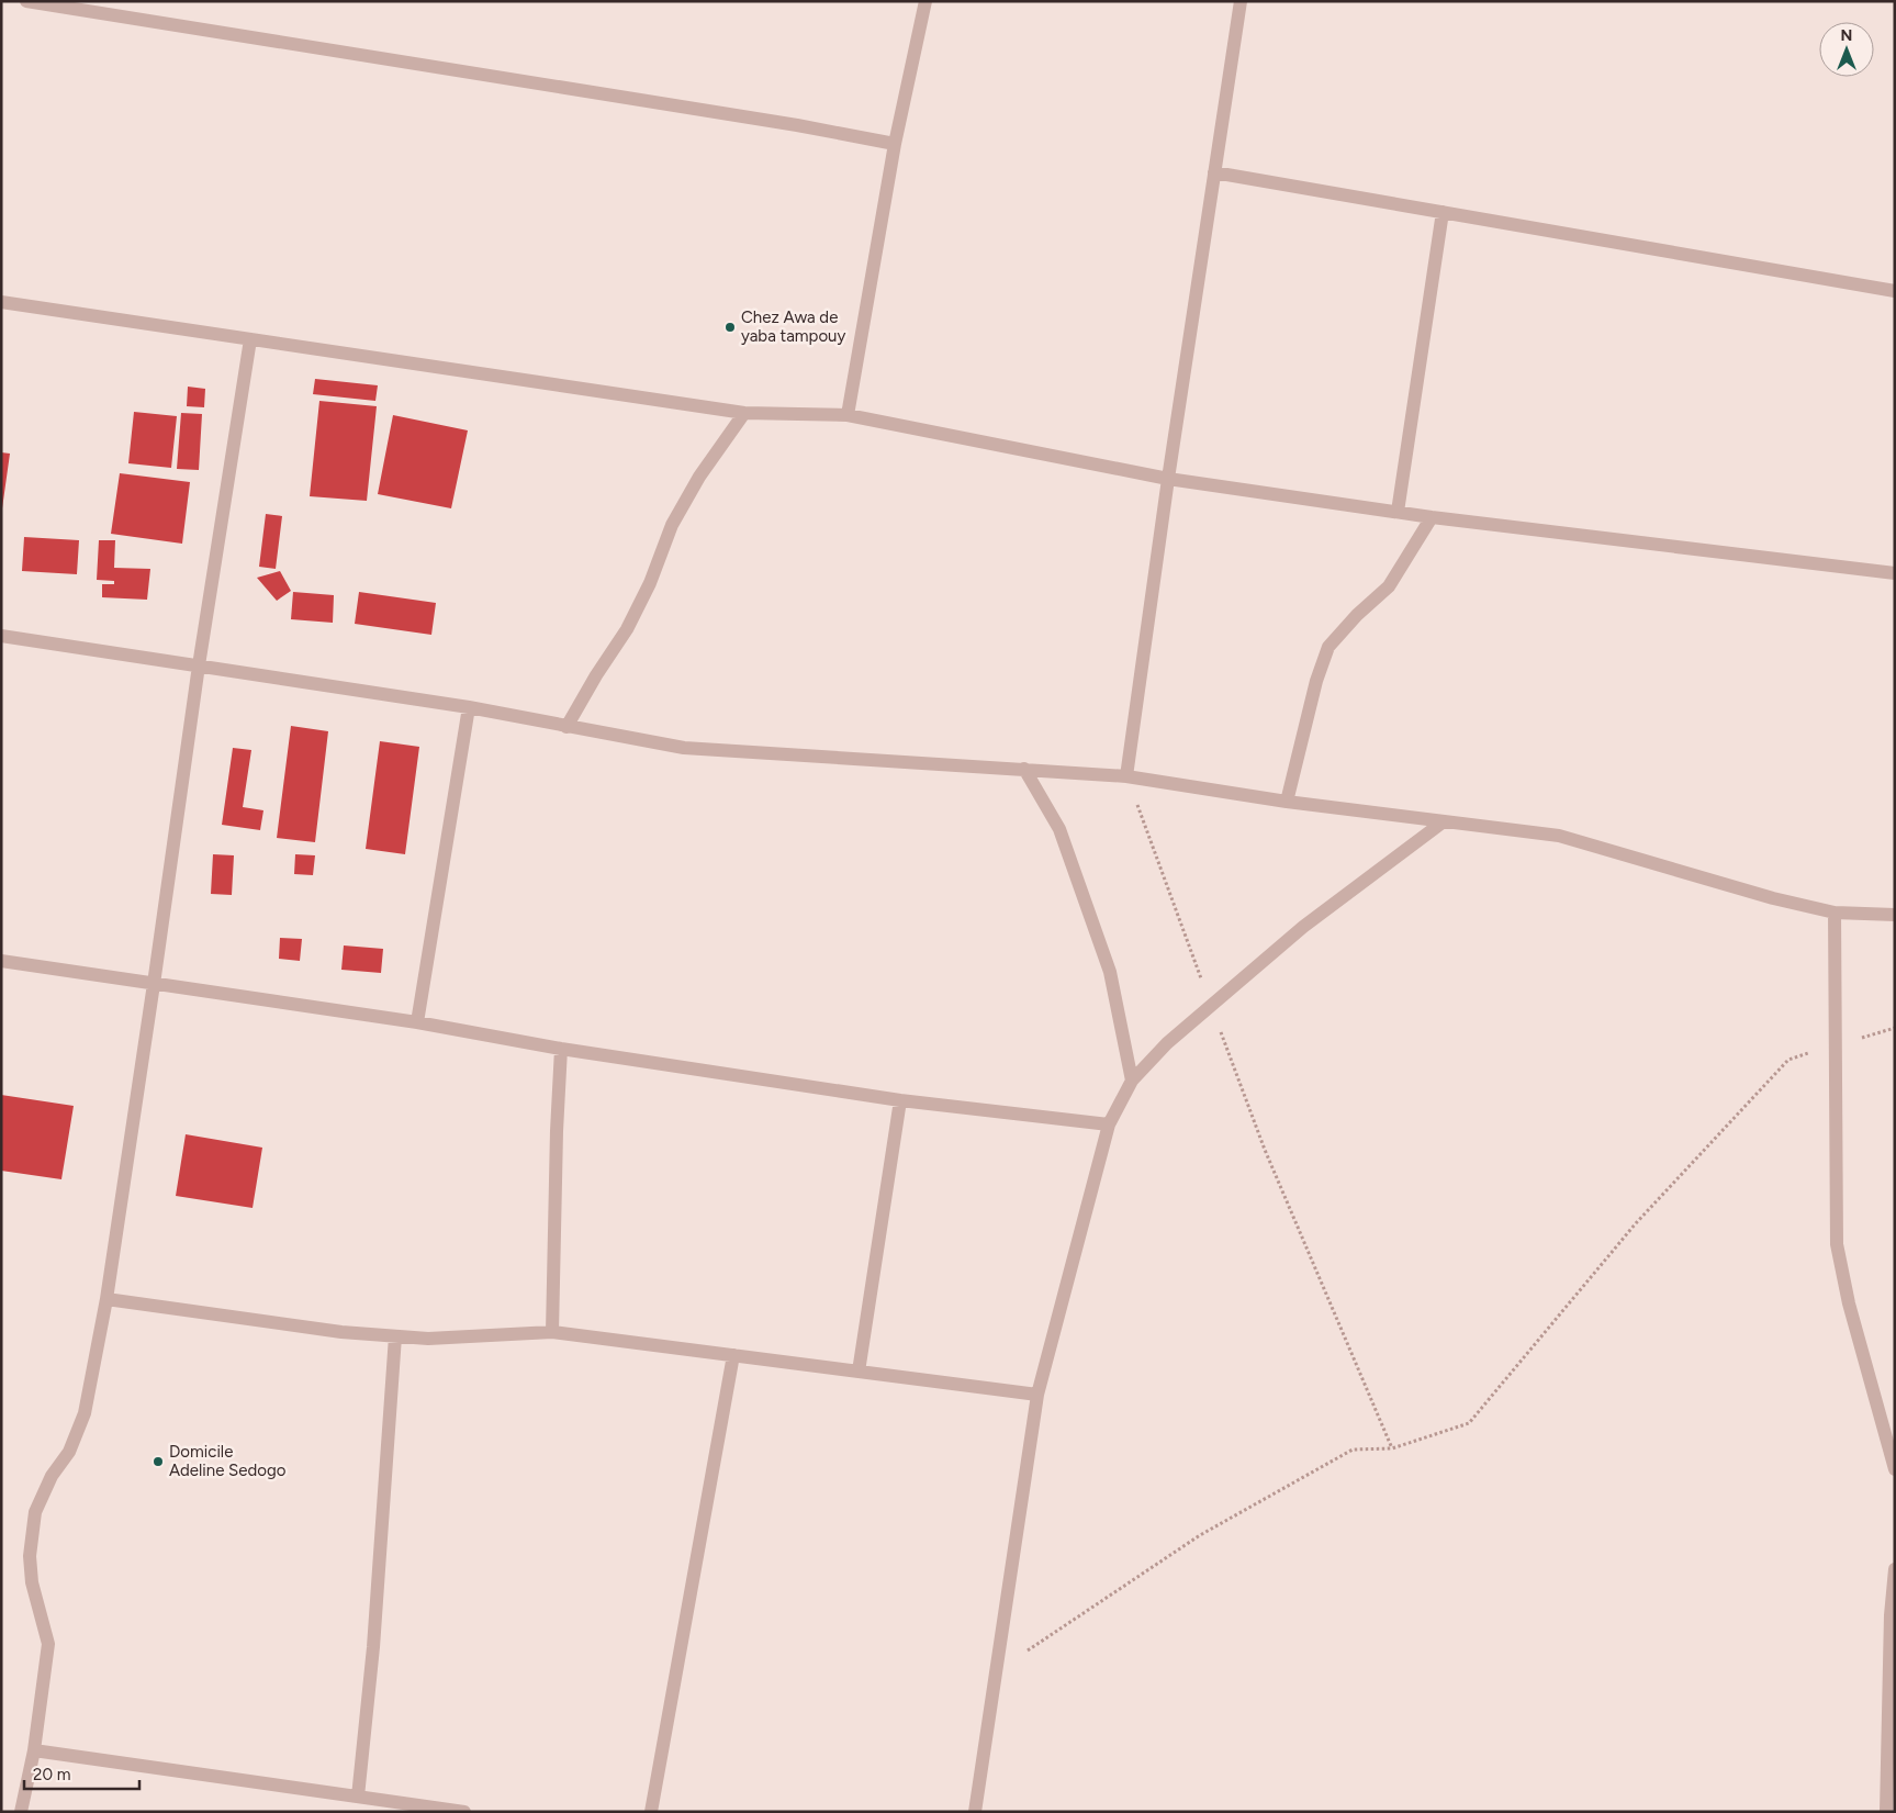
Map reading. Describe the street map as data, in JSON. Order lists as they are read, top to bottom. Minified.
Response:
{"places":["Chez Awa de yaba tampouy","Domicile Adeline Sedogo"],"scale_bar":"20 m","north":"top"}
